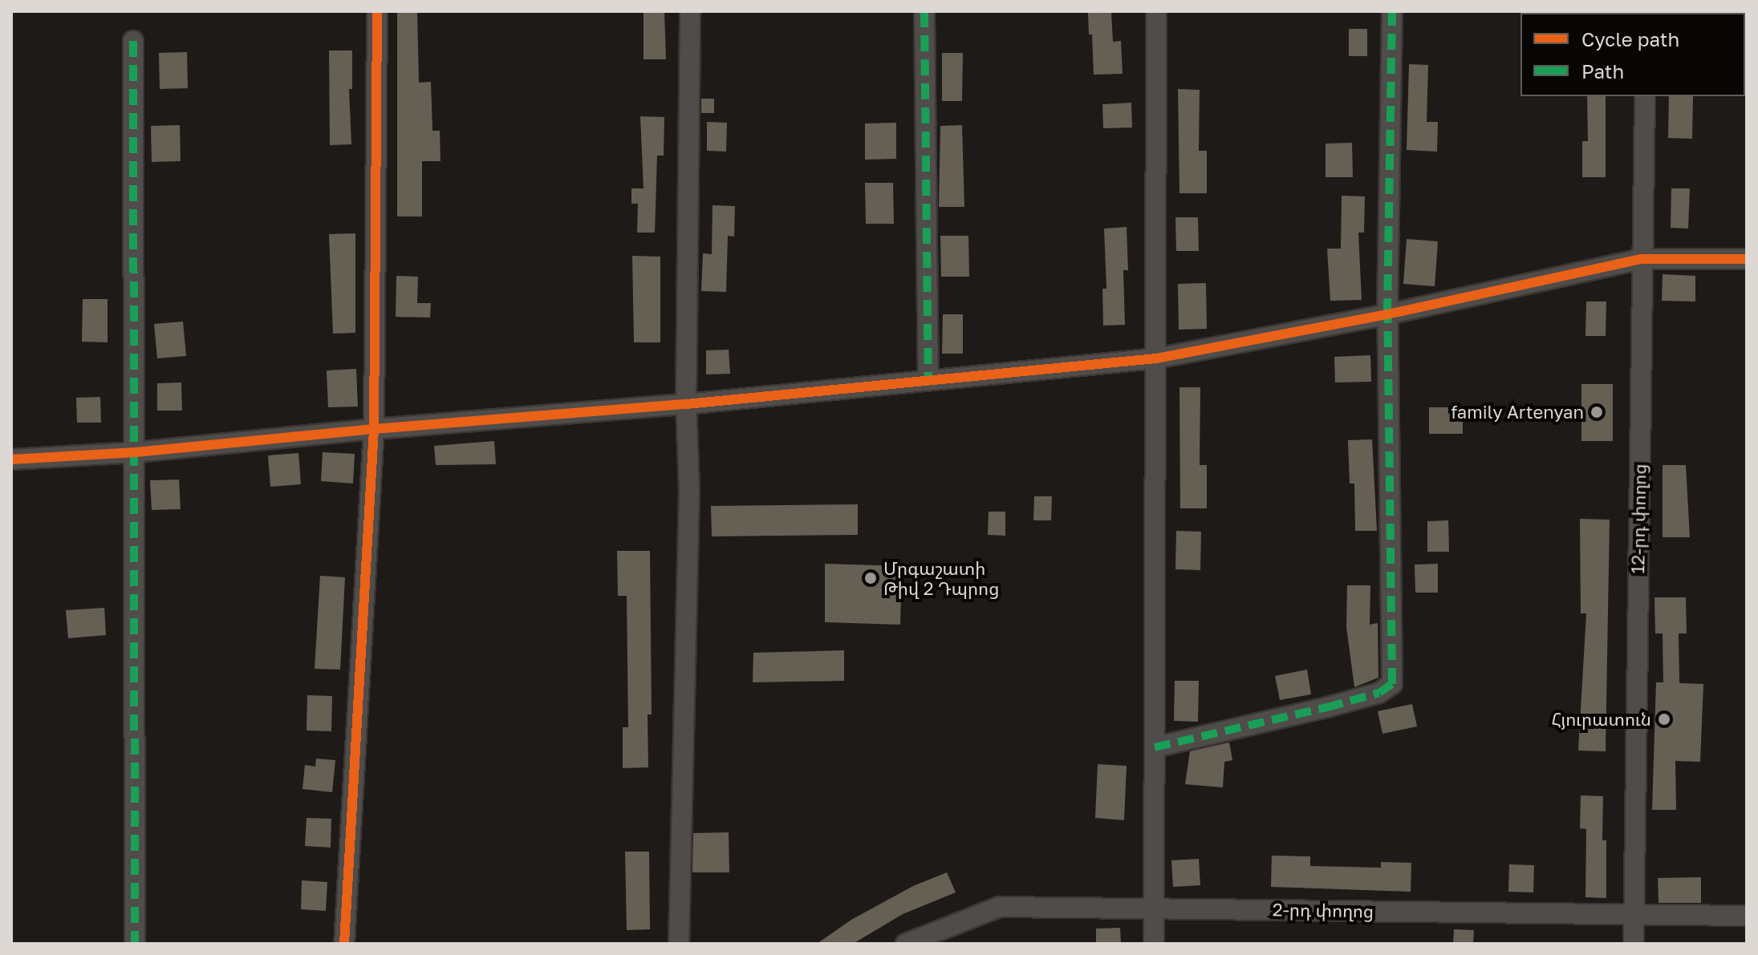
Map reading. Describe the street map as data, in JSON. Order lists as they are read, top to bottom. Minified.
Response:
{"streets":{"street":["12-րդ փողոց","2-րդ փողոց"]},"crossings":[["12-րդ փողոց","2-րդ փողոց"]],"places":["family Artenyan","Մրգաշատի Թիվ 2 Դպրոց","Հյուրատուն"],"legend":["Cycle path","Path"]}
